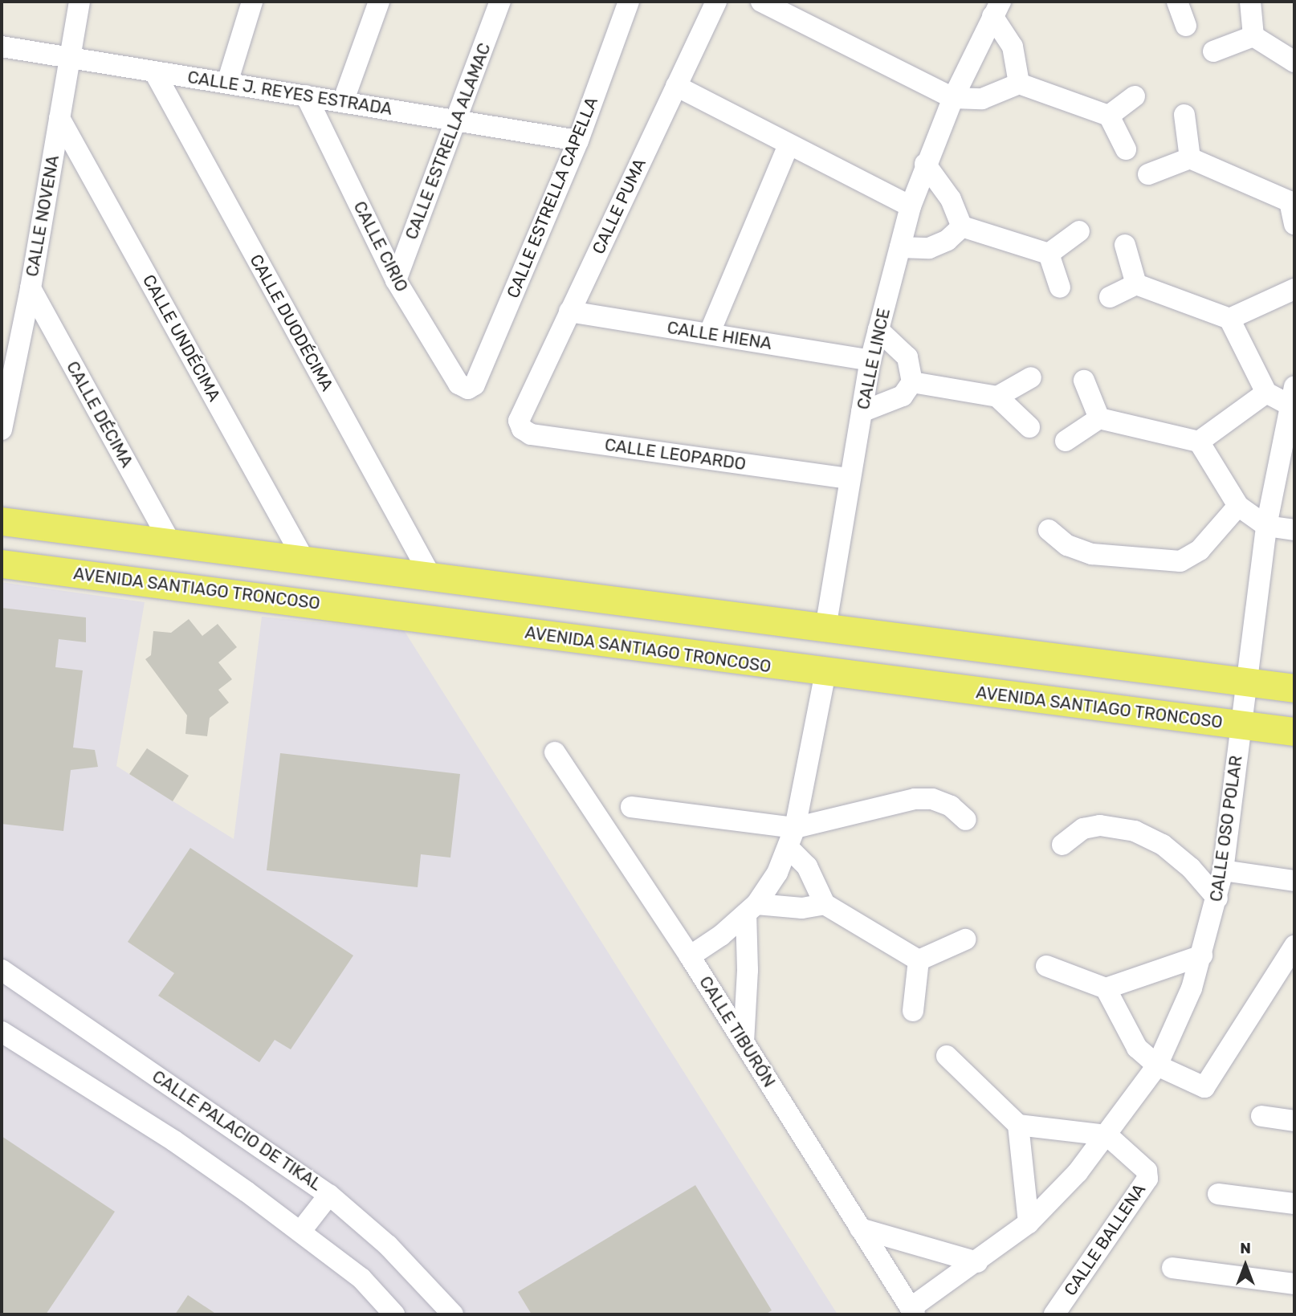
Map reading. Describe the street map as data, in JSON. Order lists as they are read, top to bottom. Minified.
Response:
{"streets":{"main road":["AVENIDA SANTIAGO TRONCOSO"],"street":["CALLE J. REYES ESTRADA","CALLE ESTRELLA ALAMAC","CALLE ESTRELLA CAPELLA","CALLE PUMA","CALLE NOVENA","CALLE CIRIO","CALLE DUODÉCIMA","CALLE HIENA","CALLE UNDÉCIMA","CALLE LINCE","CALLE DÉCIMA","CALLE LEOPARDO","CALLE OSO POLAR","CALLE TIBURÓN","CALLE PALACIO DE TIKAL","CALLE BALLENA"]},"crossings":[["CALLE J. REYES ESTRADA","CALLE ESTRELLA ALAMAC"],["CALLE J. REYES ESTRADA","CALLE ESTRELLA CAPELLA"],["CALLE J. REYES ESTRADA","CALLE NOVENA"],["CALLE J. REYES ESTRADA","CALLE CIRIO"],["CALLE J. REYES ESTRADA","CALLE DUODÉCIMA"],["CALLE ESTRELLA ALAMAC","CALLE CIRIO"],["CALLE ESTRELLA CAPELLA","CALLE CIRIO"],["CALLE PUMA","CALLE HIENA"],["CALLE PUMA","CALLE LEOPARDO"],["CALLE NOVENA","CALLE UNDÉCIMA"],["CALLE NOVENA","CALLE DÉCIMA"],["CALLE HIENA","CALLE LINCE"],["CALLE LINCE","CALLE LEOPARDO"],["AVENIDA SANTIAGO TRONCOSO","CALLE OSO POLAR"],["CALLE OSO POLAR","CALLE TIBURÓN"],["CALLE OSO POLAR","CALLE BALLENA"]],"north":"top"}
